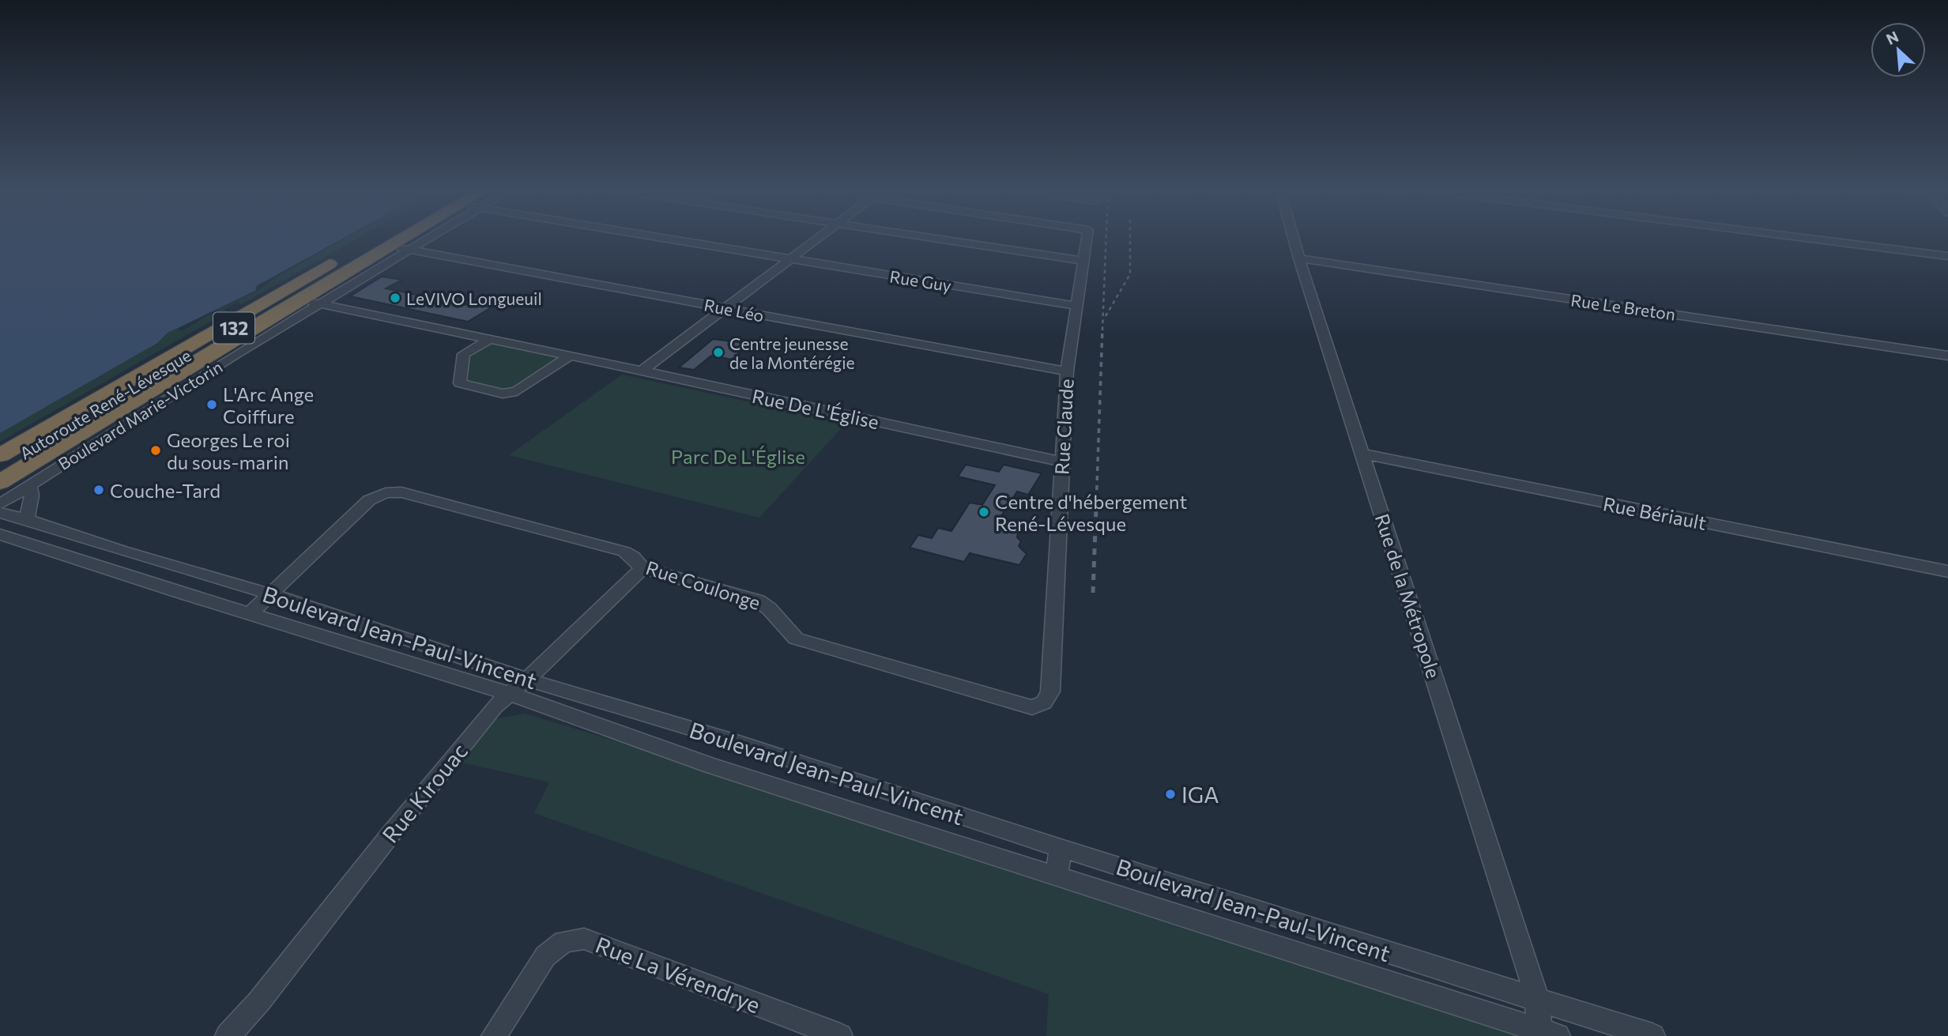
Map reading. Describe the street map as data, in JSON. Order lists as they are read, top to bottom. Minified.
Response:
{"streets":{"highway":["132","Autoroute René-Lévesque"],"street":["Rue Guy","Rue Le Breton","Rue Léo","Rue De L'Église","Boulevard Marie-Victorin","Rue Claude","Rue Bériault","Rue Coulonge","Rue de la Métropole","Boulevard Jean-Paul-Vincent","Rue Kirouac","Rue La Vérendrye"]},"crossings":[["Rue Guy","Rue Claude"],["Rue Le Breton","Rue de la Métropole"],["Rue Léo","Boulevard Marie-Victorin"],["Rue Léo","Rue Claude"],["Rue De L'Église","Boulevard Marie-Victorin"],["Rue De L'Église","Rue Claude"],["Rue Claude","Rue Coulonge"],["Rue Bériault","Rue de la Métropole"],["Rue Coulonge","Boulevard Jean-Paul-Vincent"],["Rue Coulonge","Rue Kirouac"],["Rue de la Métropole","Boulevard Jean-Paul-Vincent"],["Boulevard Jean-Paul-Vincent","Rue Kirouac"]],"parks":["Parc De L'Église"],"places":["LeVIVO Longueuil","Centre jeunesse de la Montérégie","L'Arc Ange Coiffure","Georges Le roi du sous-marin","Couche-Tard","Centre d'hébergement René-Lévesque","IGA"],"north":"top left"}
